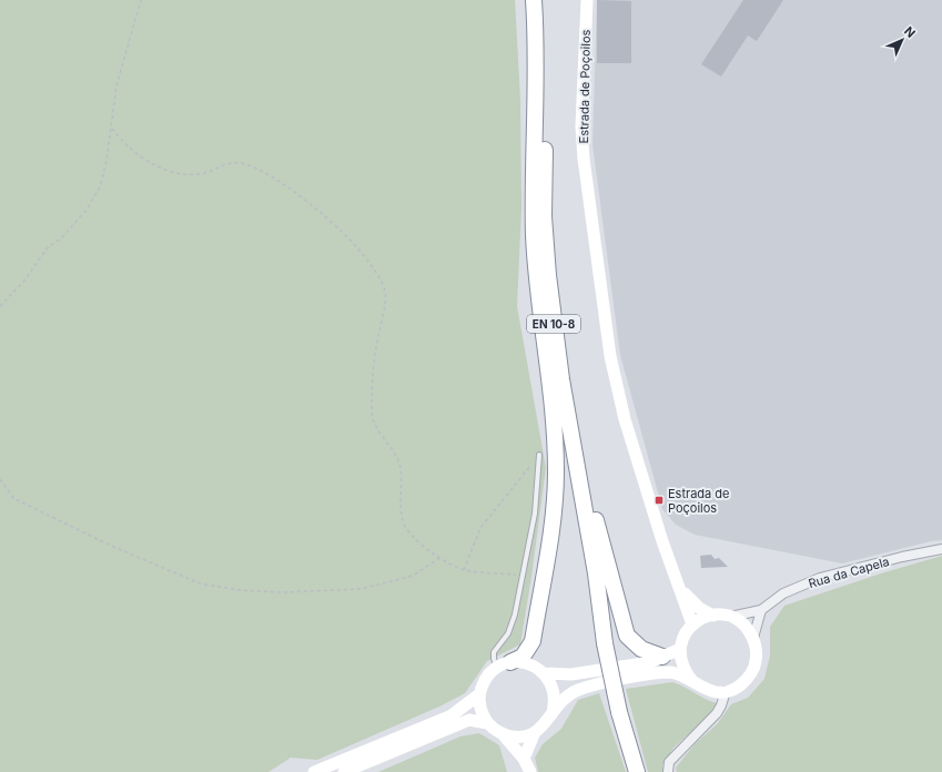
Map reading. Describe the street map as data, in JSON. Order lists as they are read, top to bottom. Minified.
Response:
{"streets":{"highway":["EN 10-8"],"main road":["Estrada de Poçoilos"],"street":["Rua da Capela"]},"crossings":[["Estrada de Poçoilos","Rua da Capela"]],"places":{"transit":["Estrada de Poçoilos"]},"north":"top right"}
